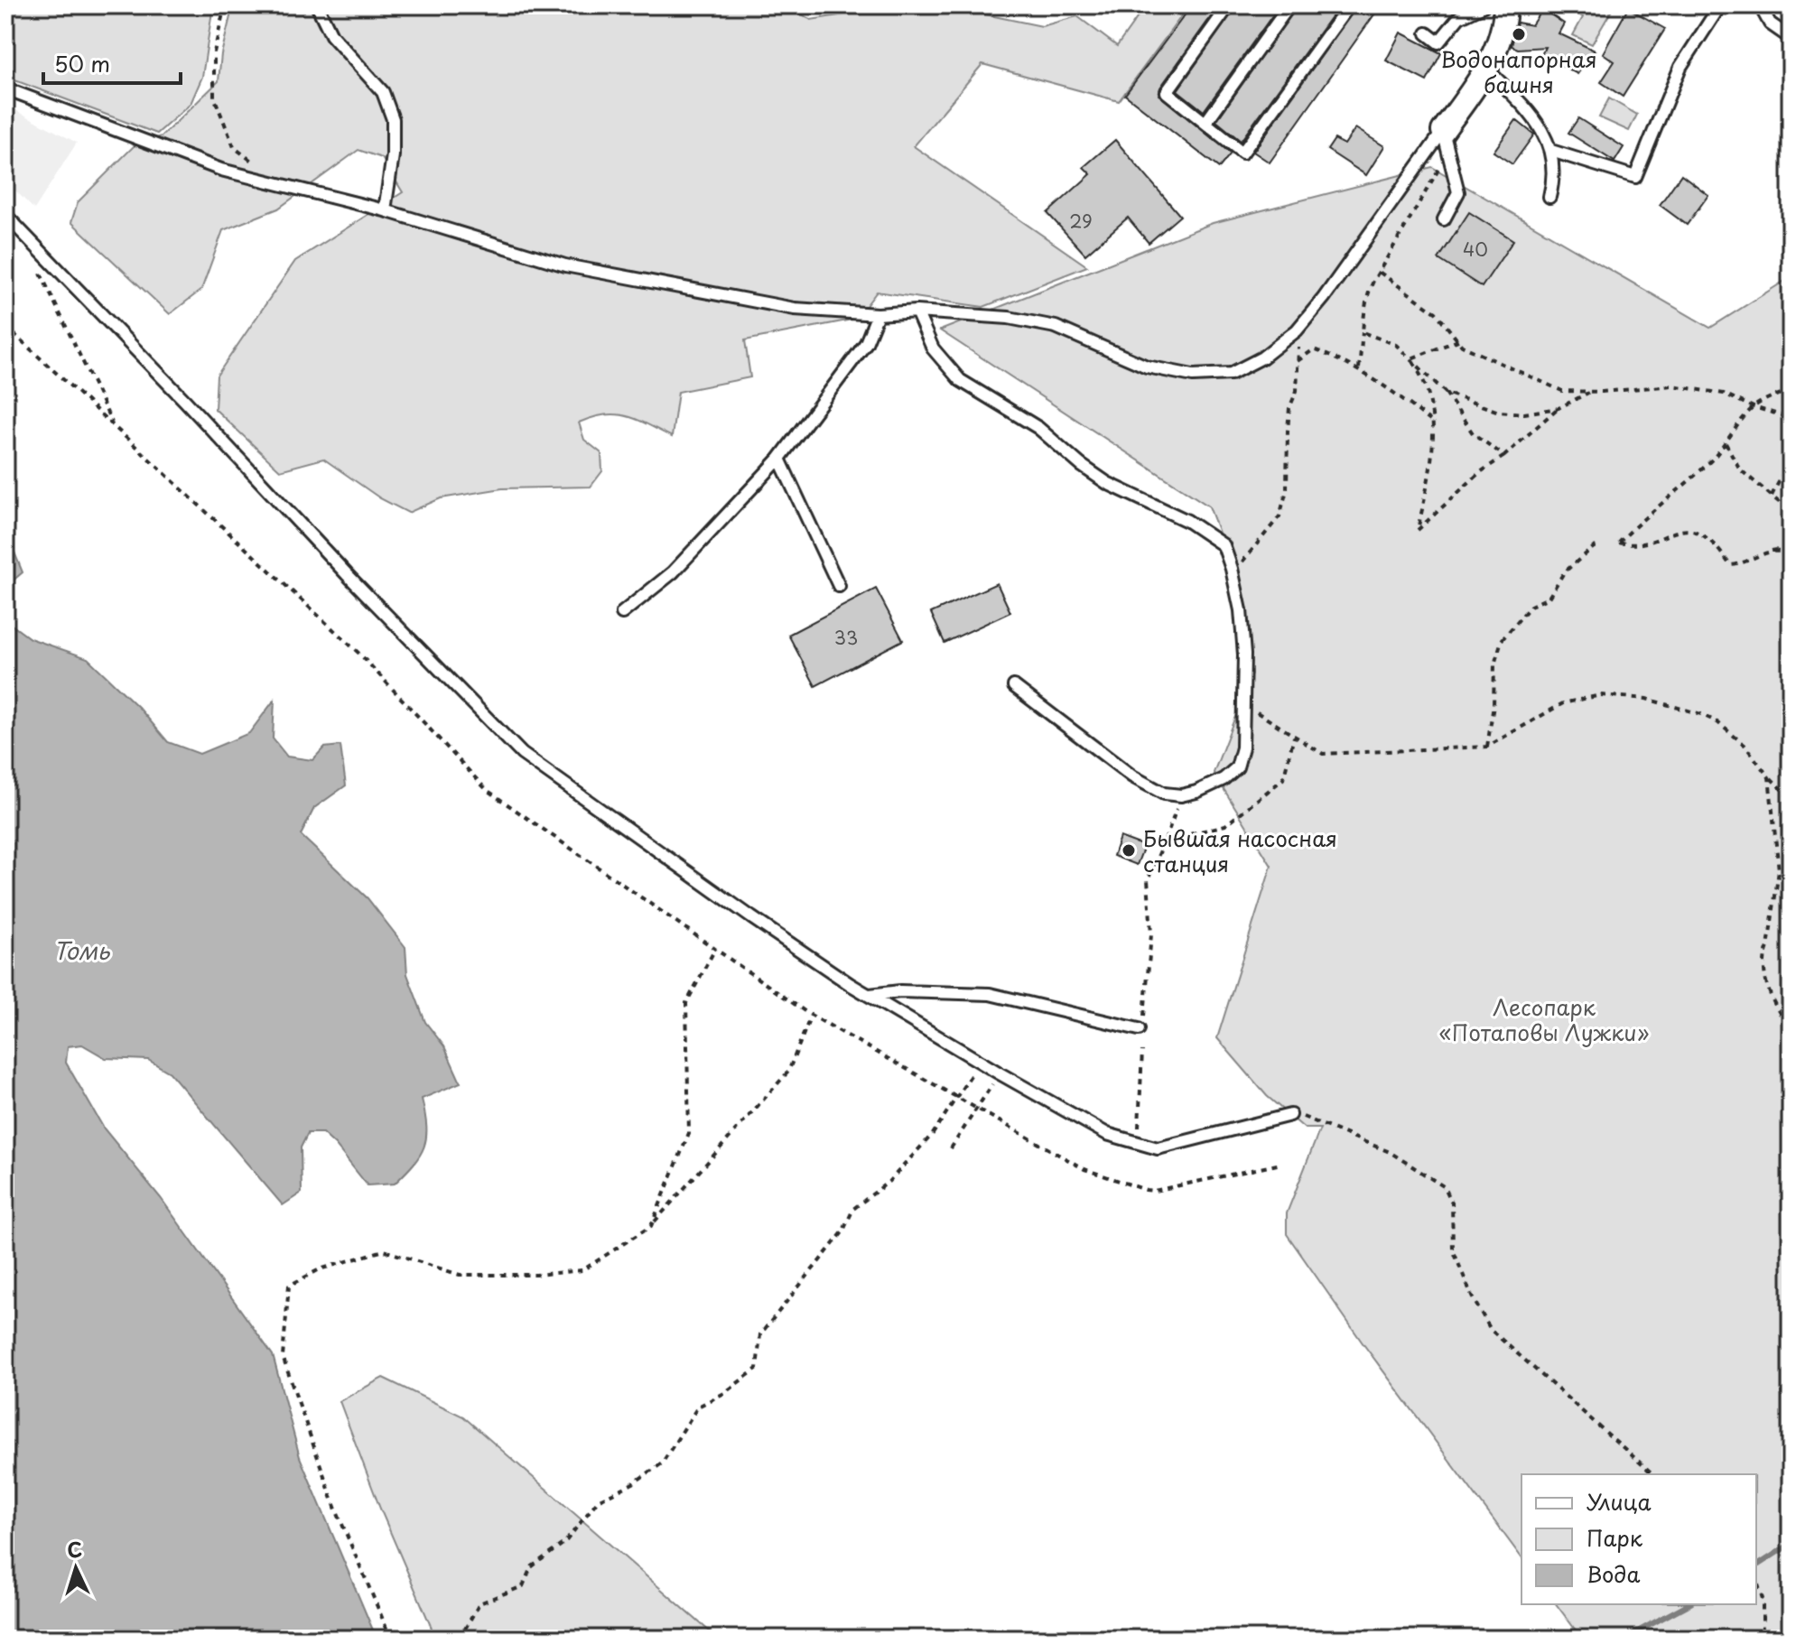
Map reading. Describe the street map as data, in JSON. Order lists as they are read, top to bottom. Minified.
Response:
{"water":["Томь"],"parks":["Лесопарк «Потаповы Лужки»"],"places":["Водонапорная башня","Бывшая насосная станция"],"house_numbers":["29","40","33"],"legend":["Улица","Парк","Вода"],"scale_bar":"50 m","north":"top"}
